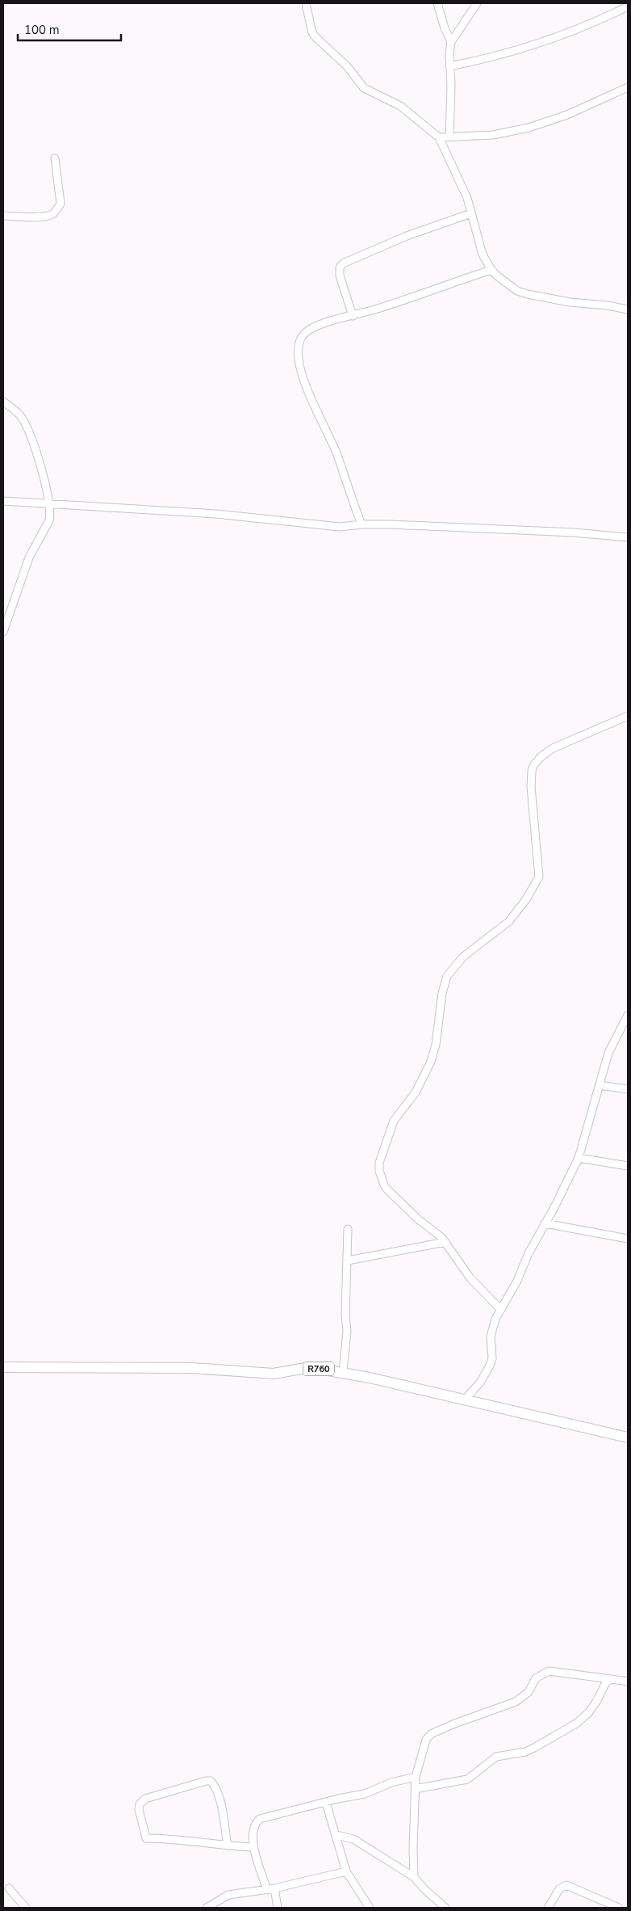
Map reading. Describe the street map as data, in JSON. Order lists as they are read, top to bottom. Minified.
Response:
{"streets":{"main road":["R760"]},"scale_bar":"100 m"}
